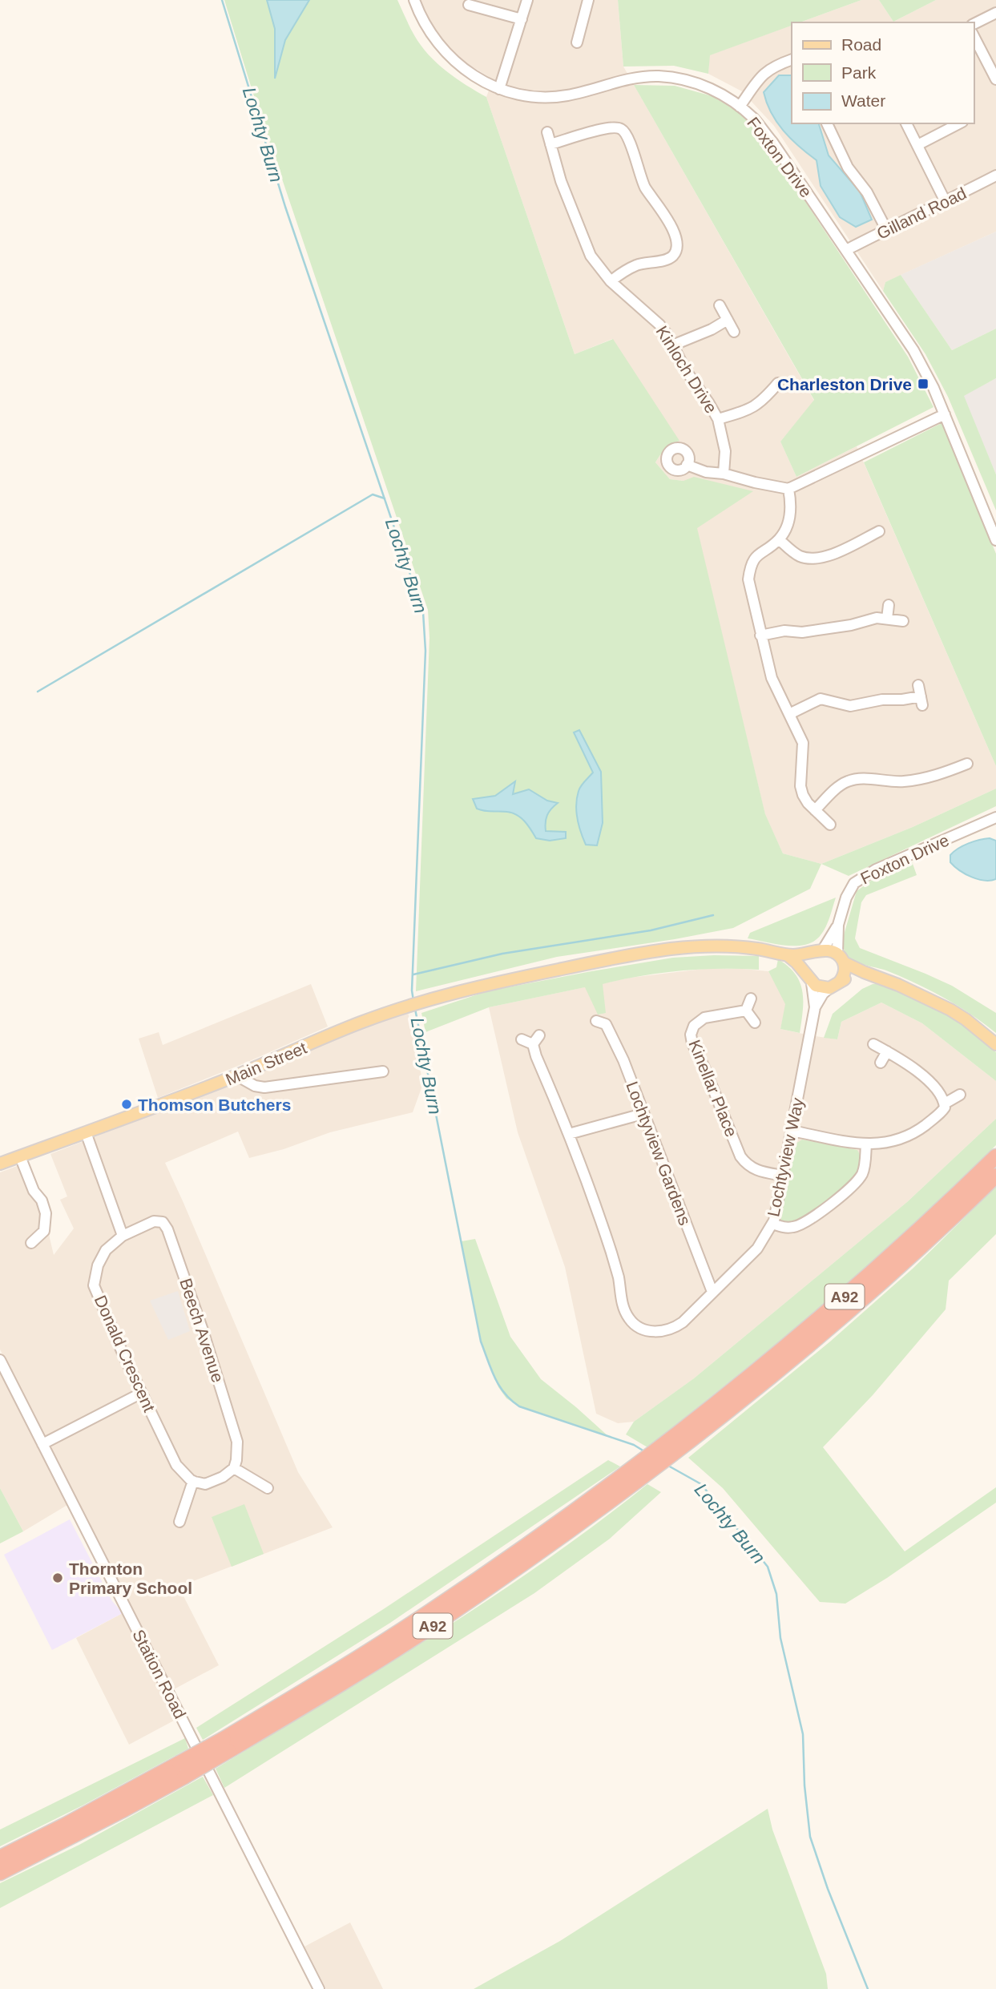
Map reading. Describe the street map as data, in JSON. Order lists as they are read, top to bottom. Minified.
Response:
{"streets":{"highway":["A92"],"main road":["Main Street"],"street":["Foxton Drive","Gilland Road","Kinloch Drive","Kinellar Place","Lochtyview Gardens","Lochtyview Way","Beech Avenue","Donald Crescent","Station Road"]},"crossings":[["Foxton Drive","Gilland Road"],["Foxton Drive","Main Street"],["Foxton Drive","Lochtyview Way"],["Main Street","Lochtyview Way"],["Kinellar Place","Lochtyview Way"],["Lochtyview Gardens","Lochtyview Way"],["Beech Avenue","Donald Crescent"]],"water":["Lochty Burn"],"places":{"transit":["Charleston Drive"],"other":["Thomson Butchers","Thornton Primary School"]},"legend":["Road","Park","Water"]}
